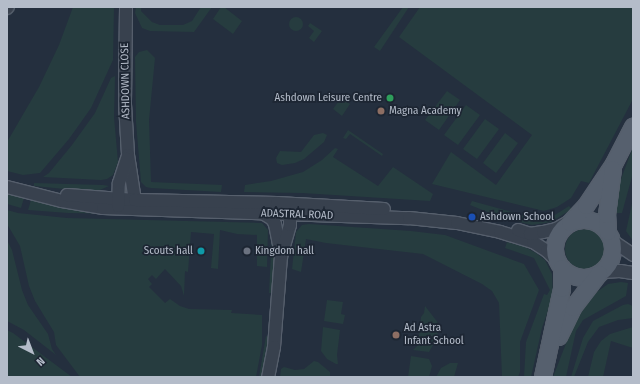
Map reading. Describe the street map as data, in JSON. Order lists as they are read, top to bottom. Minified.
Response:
{"streets":{"street":["ASHDOWN CLOSE","ADASTRAL ROAD"]},"places":["Ashdown Leisure Centre","Magna Academy","Ashdown School","Scouts hall","Kingdom hall","Ad Astra Infant School"],"north":"bottom right"}
